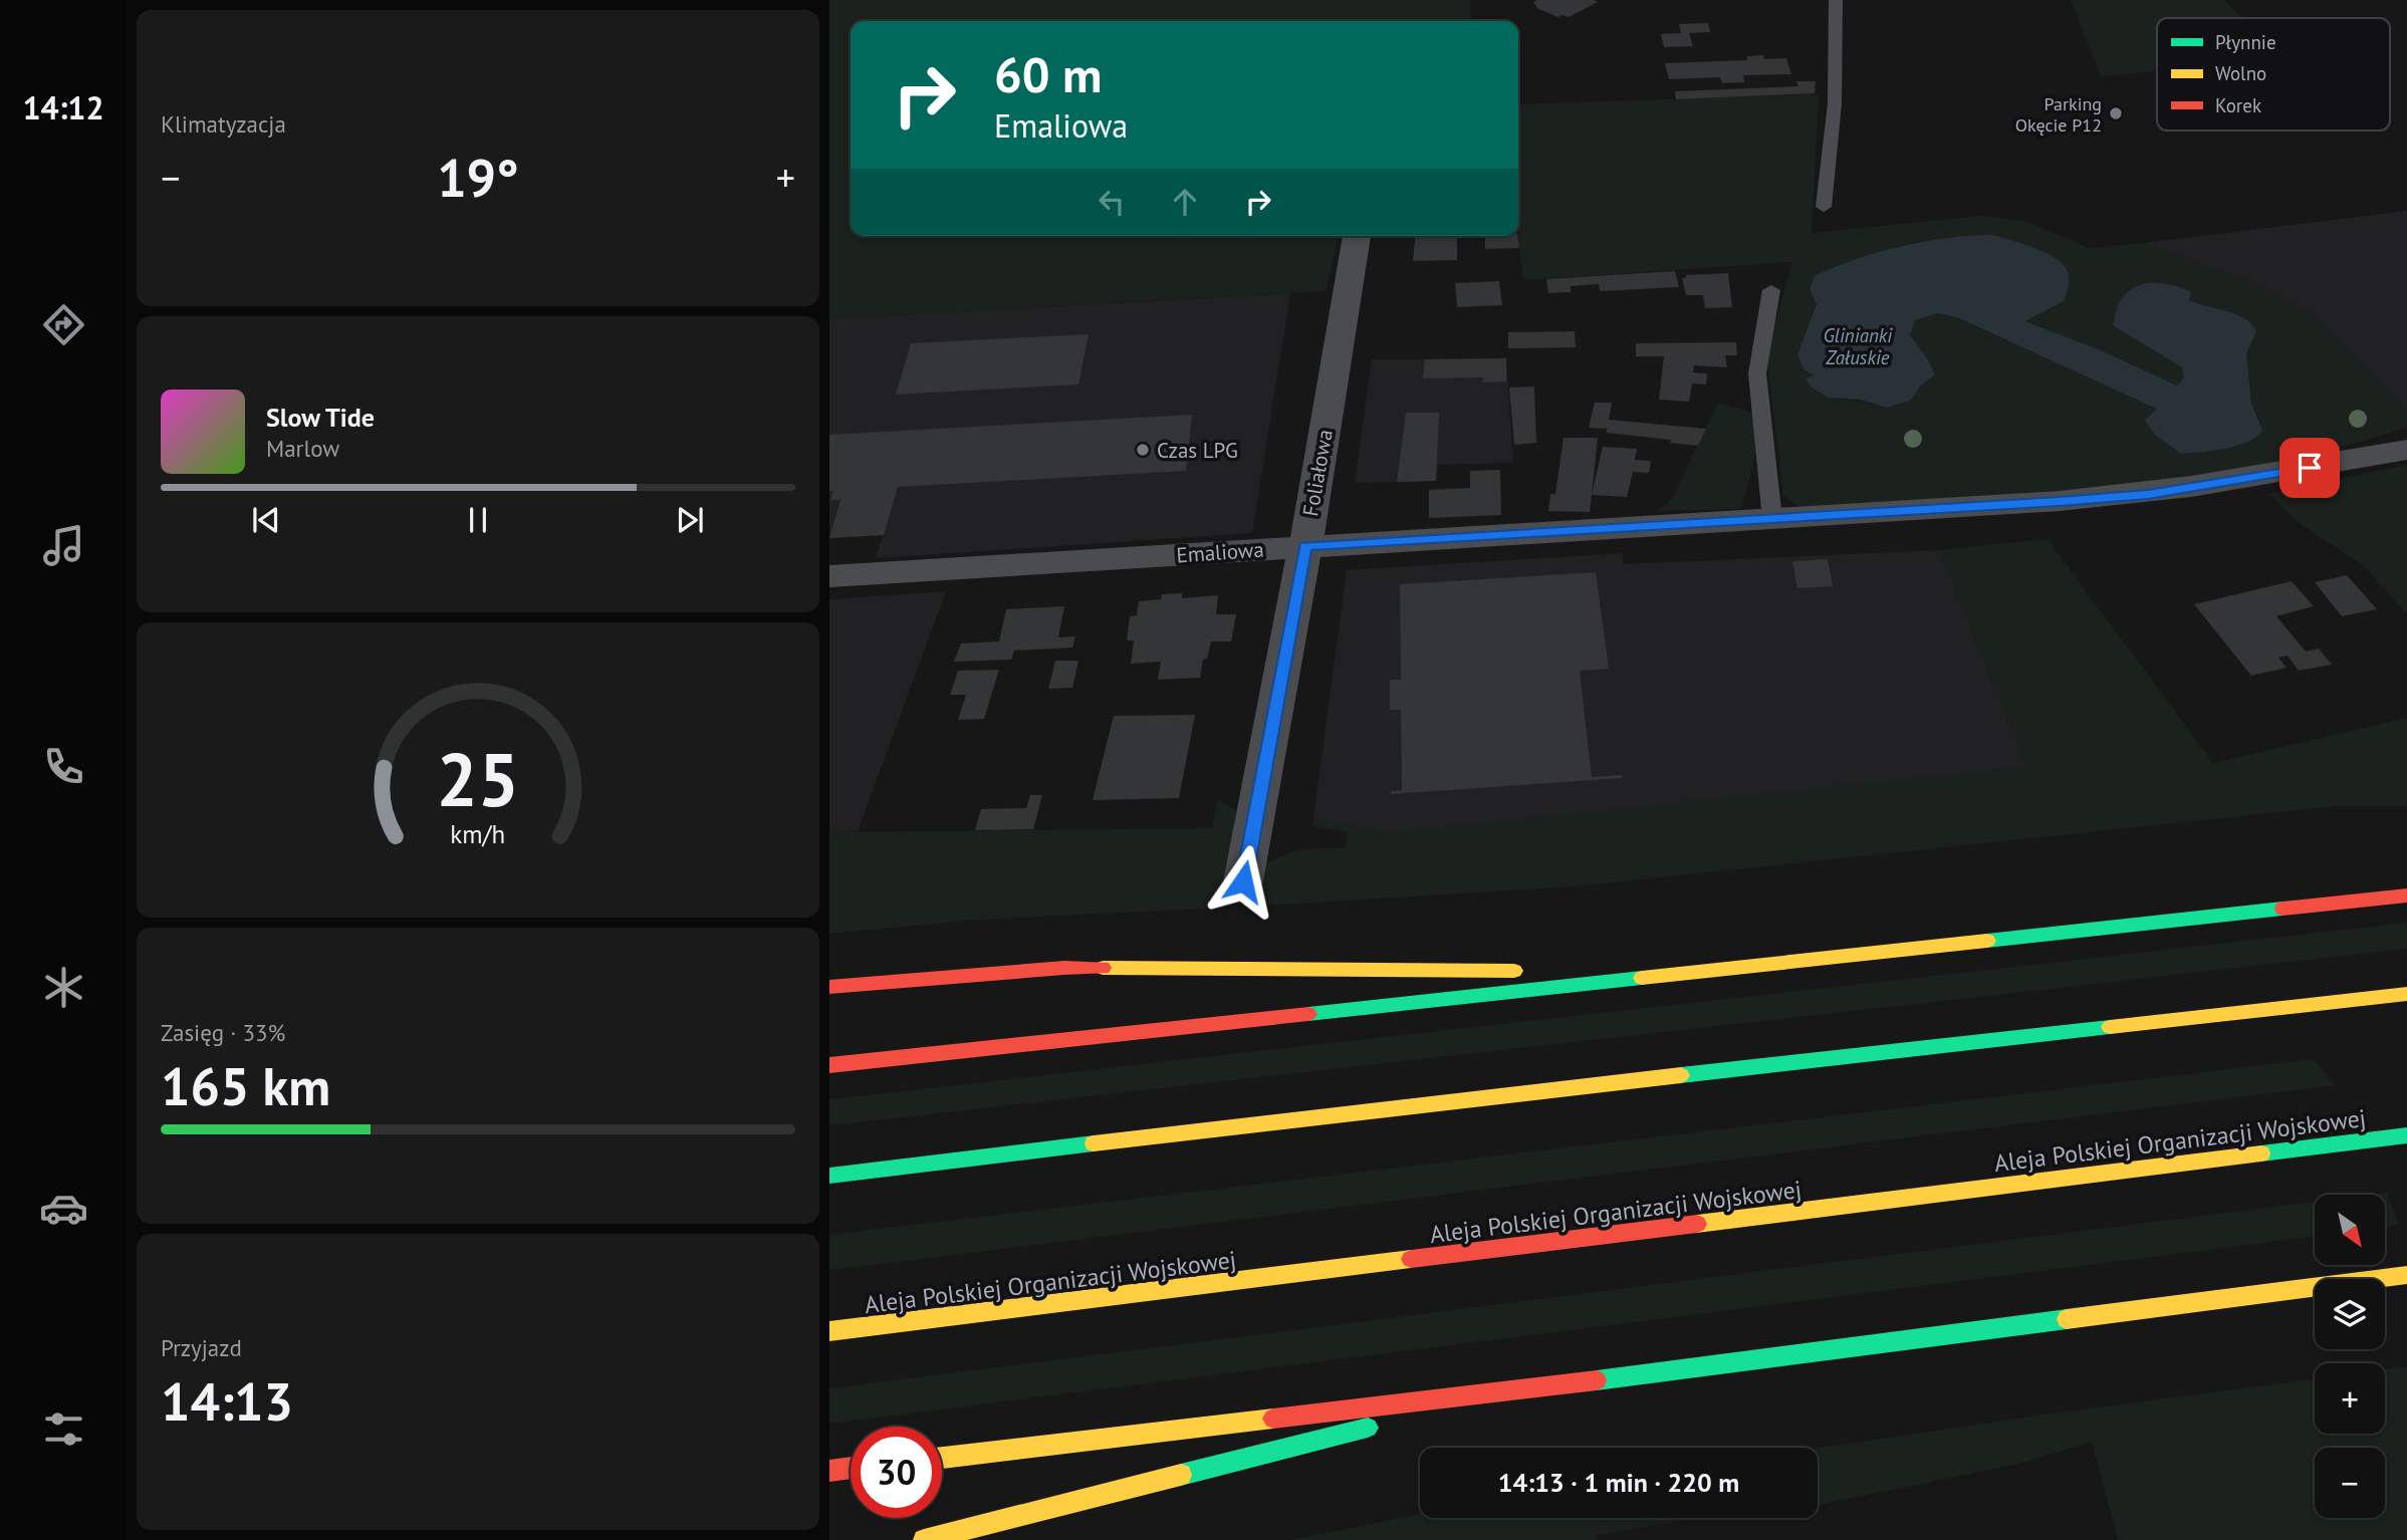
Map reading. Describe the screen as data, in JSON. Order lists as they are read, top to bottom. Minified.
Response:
{"streets":{"highway":["Aleja Polskiej Organizacji Wojskowej"],"street":["Foliałowa","Emaliowa"]},"crossings":[["Foliałowa","Emaliowa"]],"water":["Glinianki Załuskie"],"places":["Parking Okęcie P12","Czas LPG"],"legend":["Płynnie","Wolno","Korek"],"north":"bottom right","page":{"tabs":"14:12","tile":["Klimatyzacja",["Zasięg · 33%","165 km"],["Przyjazd","14:13"]],"turn":["60 m","Emaliowa"],"heat":["−","19°","+"],"song":["Slow Tide","Marlow"],"map_buttons":["+","−"],"limit":"30","trip":"14:13 · 1 min · 220 m","gauge":["25","km/h"]}}
